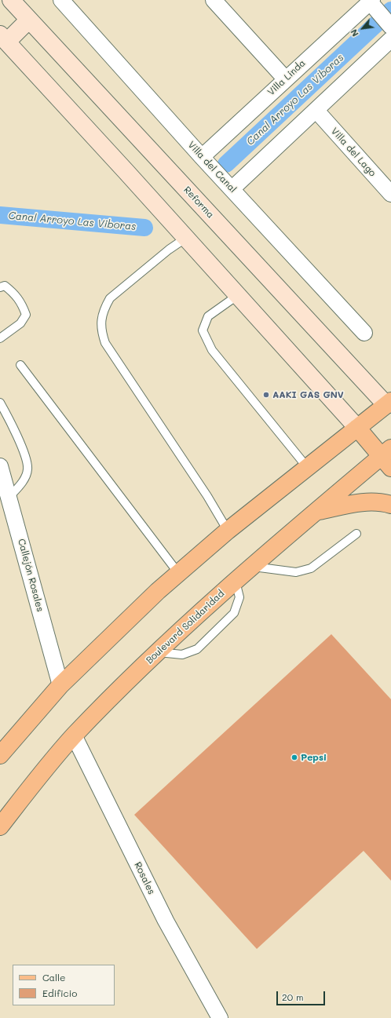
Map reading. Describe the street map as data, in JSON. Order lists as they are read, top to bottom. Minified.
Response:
{"streets":{"main road":["Reforma","Boulevard Solidaridad"],"street":["Villa Linda","Villa del Lago","Villa del Canal","Callejón Rosales","Rosales"]},"crossings":[["Villa Linda","Villa del Canal"],["Boulevard Solidaridad","Rosales"]],"water":["Canal Arroyo Las Viboras"],"places":["AAKI GAS GNV","Pepsi"],"legend":["Calle","Edificio"],"scale_bar":"20 m","north":"bottom left"}
